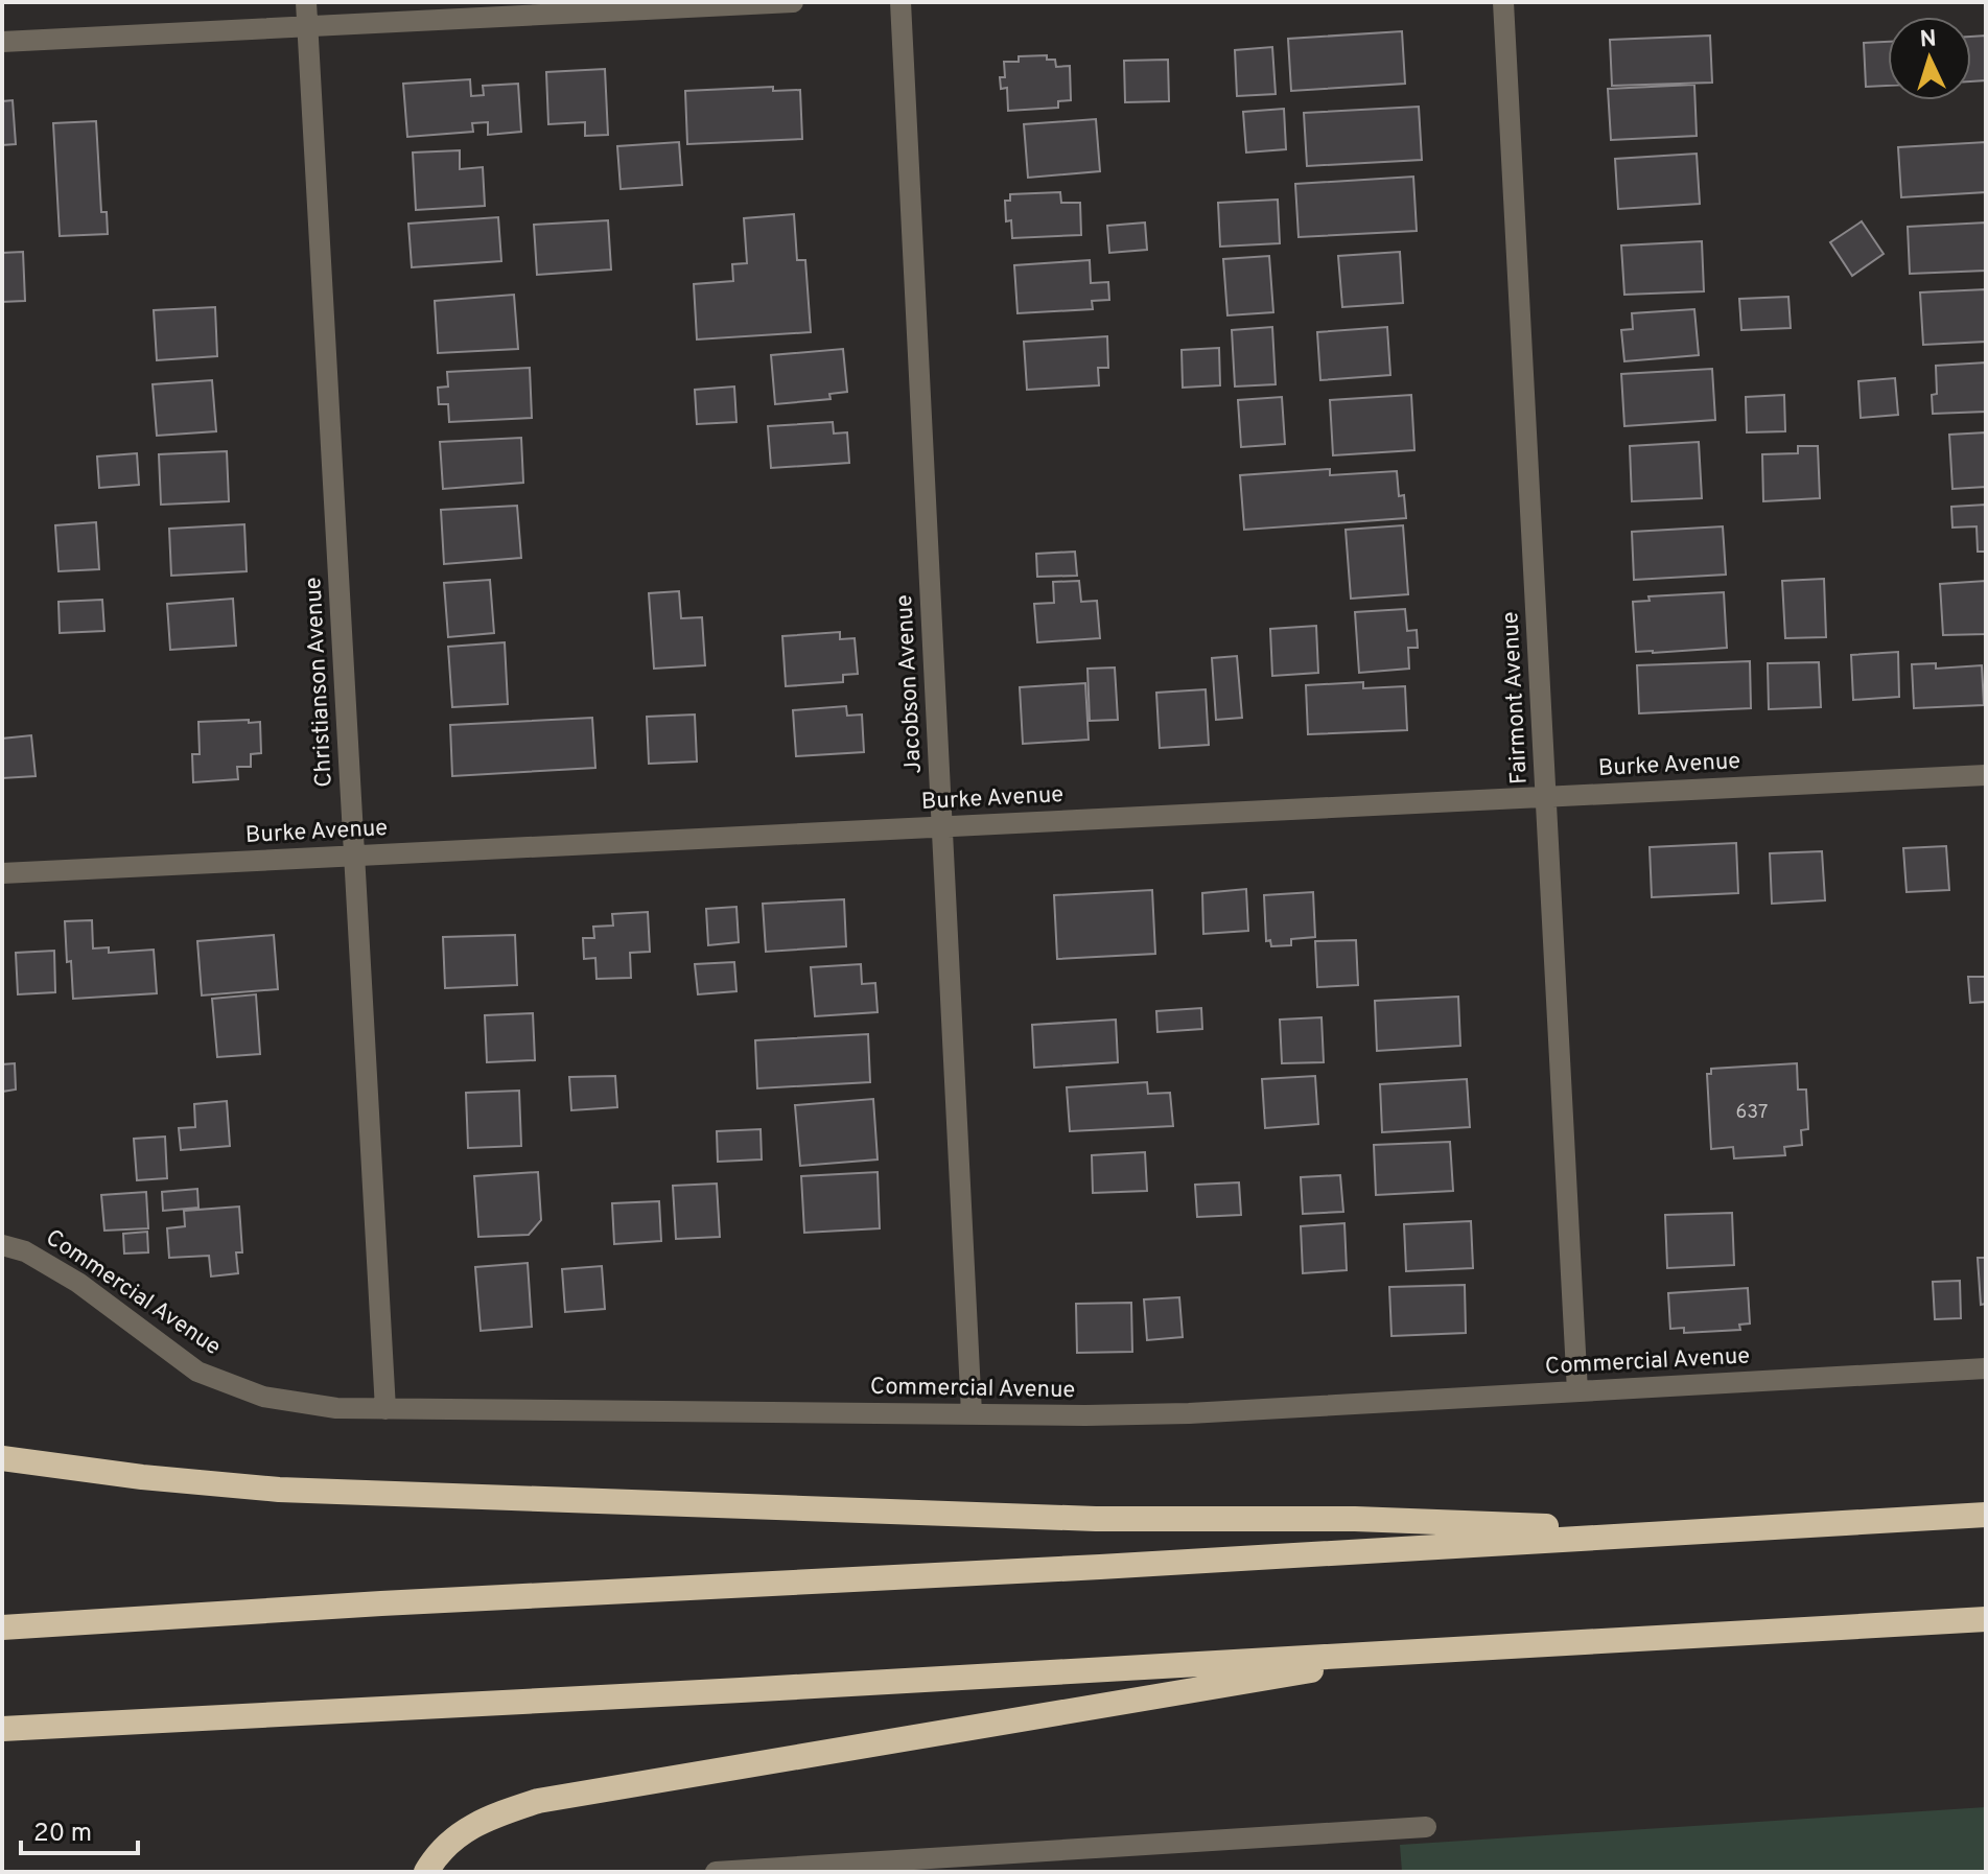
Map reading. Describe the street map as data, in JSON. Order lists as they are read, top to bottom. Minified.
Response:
{"streets":{"street":["Christianson Avenue","Jacobson Avenue","Fairmont Avenue","Burke Avenue","Commercial Avenue"]},"crossings":[["Christianson Avenue","Burke Avenue"],["Christianson Avenue","Commercial Avenue"],["Jacobson Avenue","Burke Avenue"],["Jacobson Avenue","Commercial Avenue"],["Fairmont Avenue","Burke Avenue"],["Fairmont Avenue","Commercial Avenue"]],"house_numbers":["637"],"scale_bar":"20 m","north":"top"}
